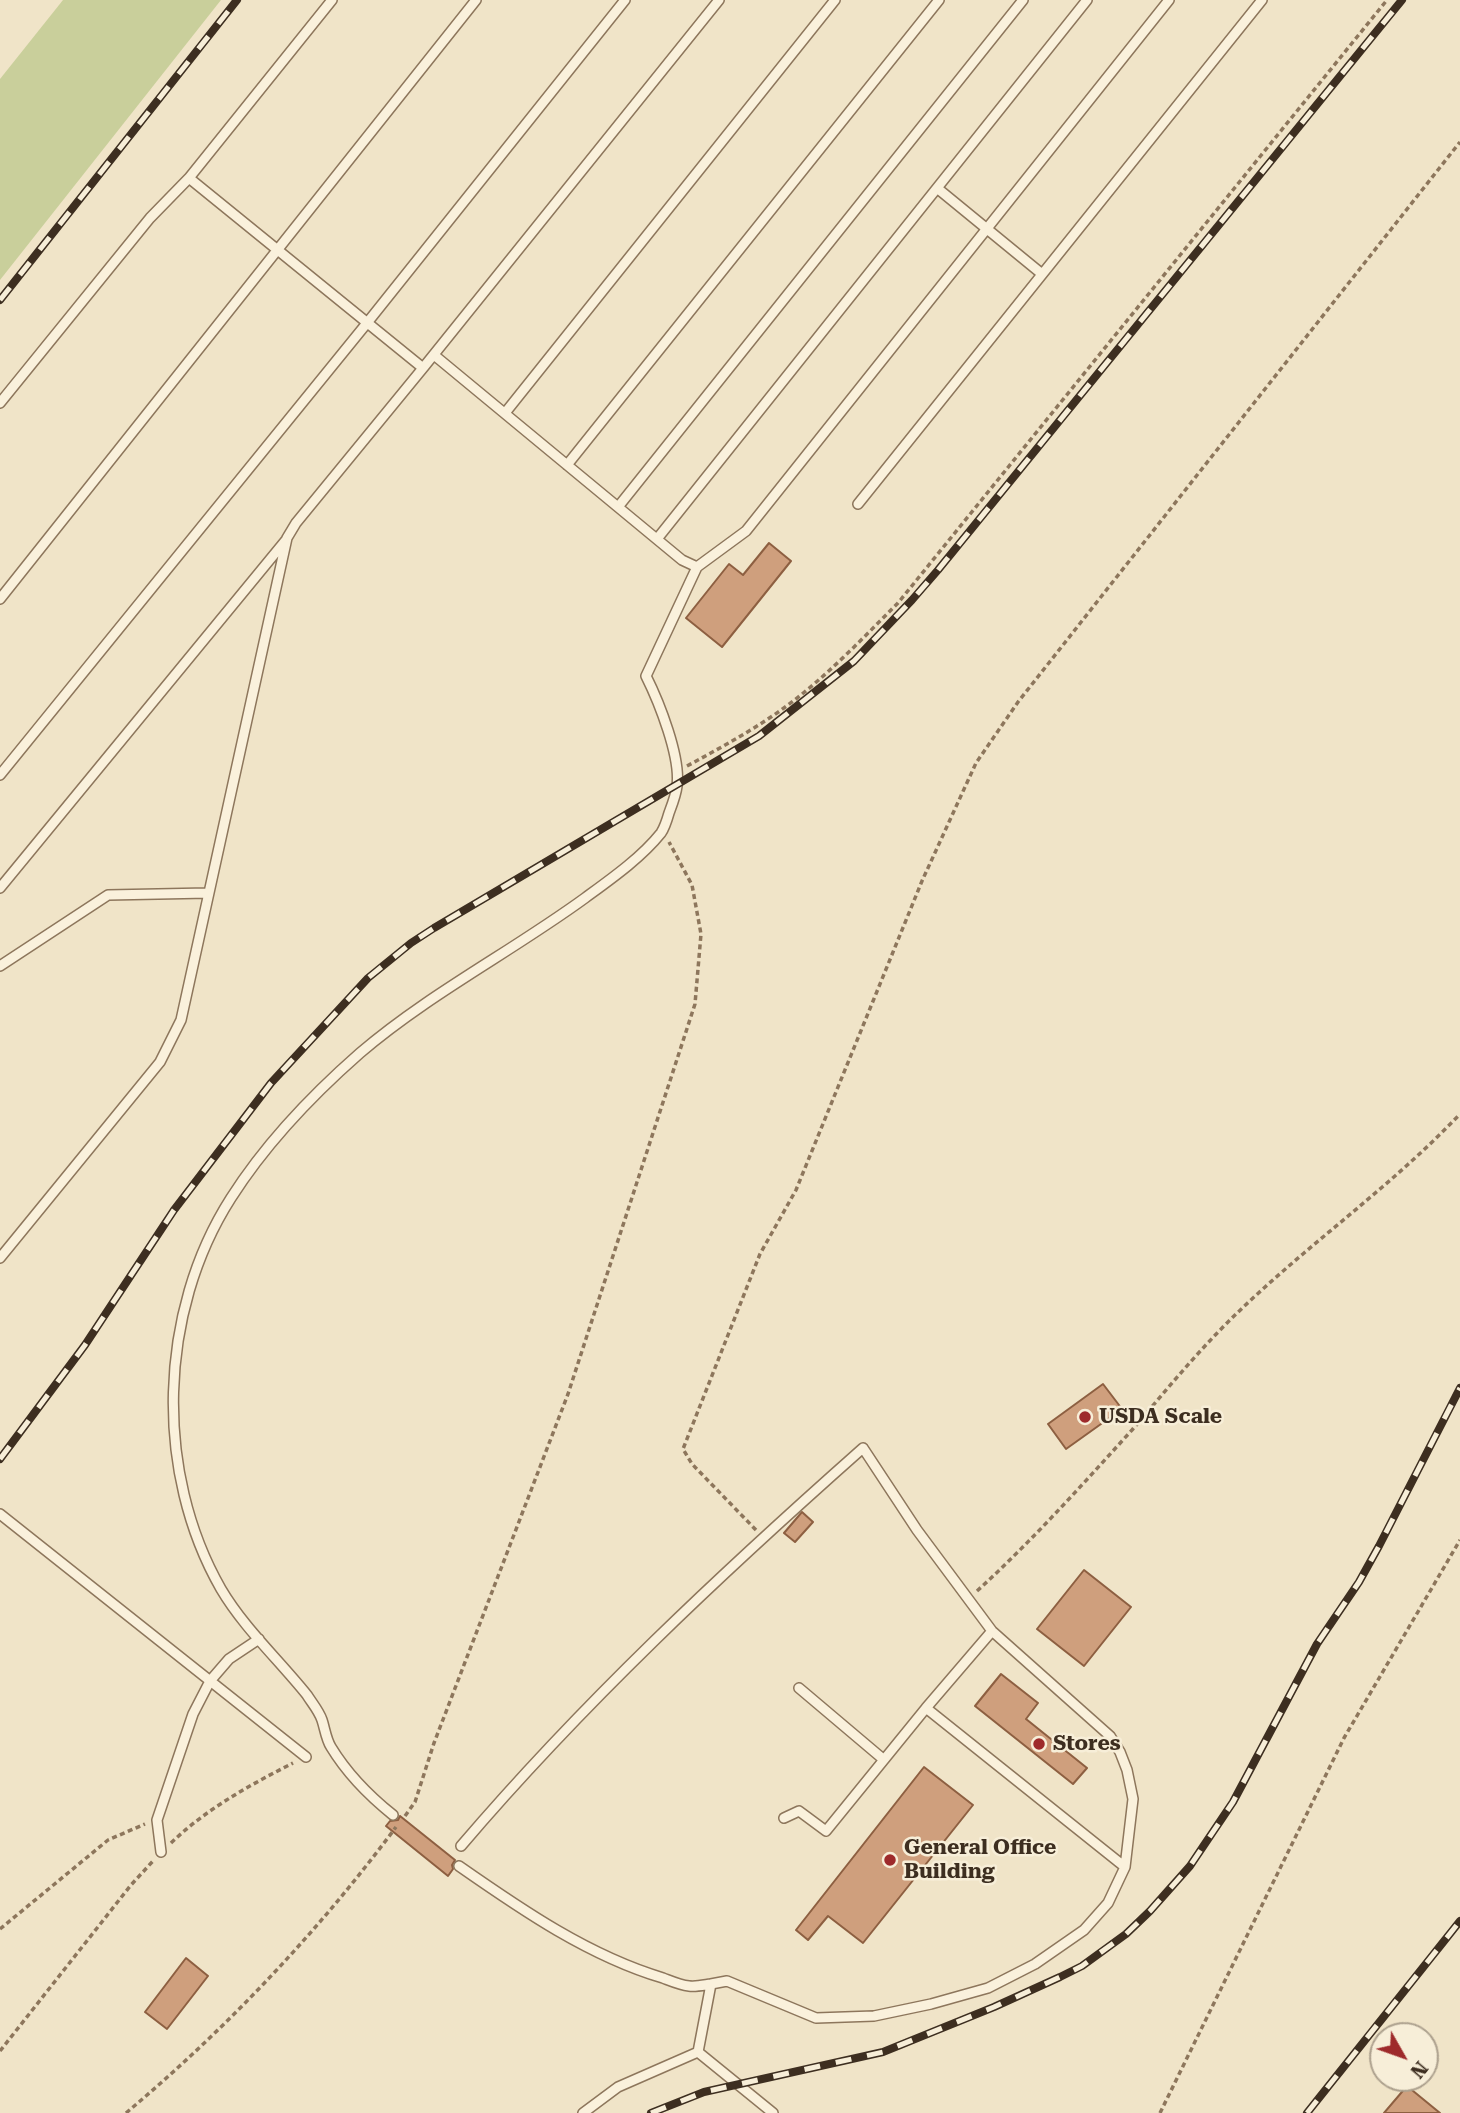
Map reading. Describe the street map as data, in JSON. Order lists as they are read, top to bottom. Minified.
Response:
{"places":["USDA Scale","Stores","General Office Building"],"north":"bottom right"}
